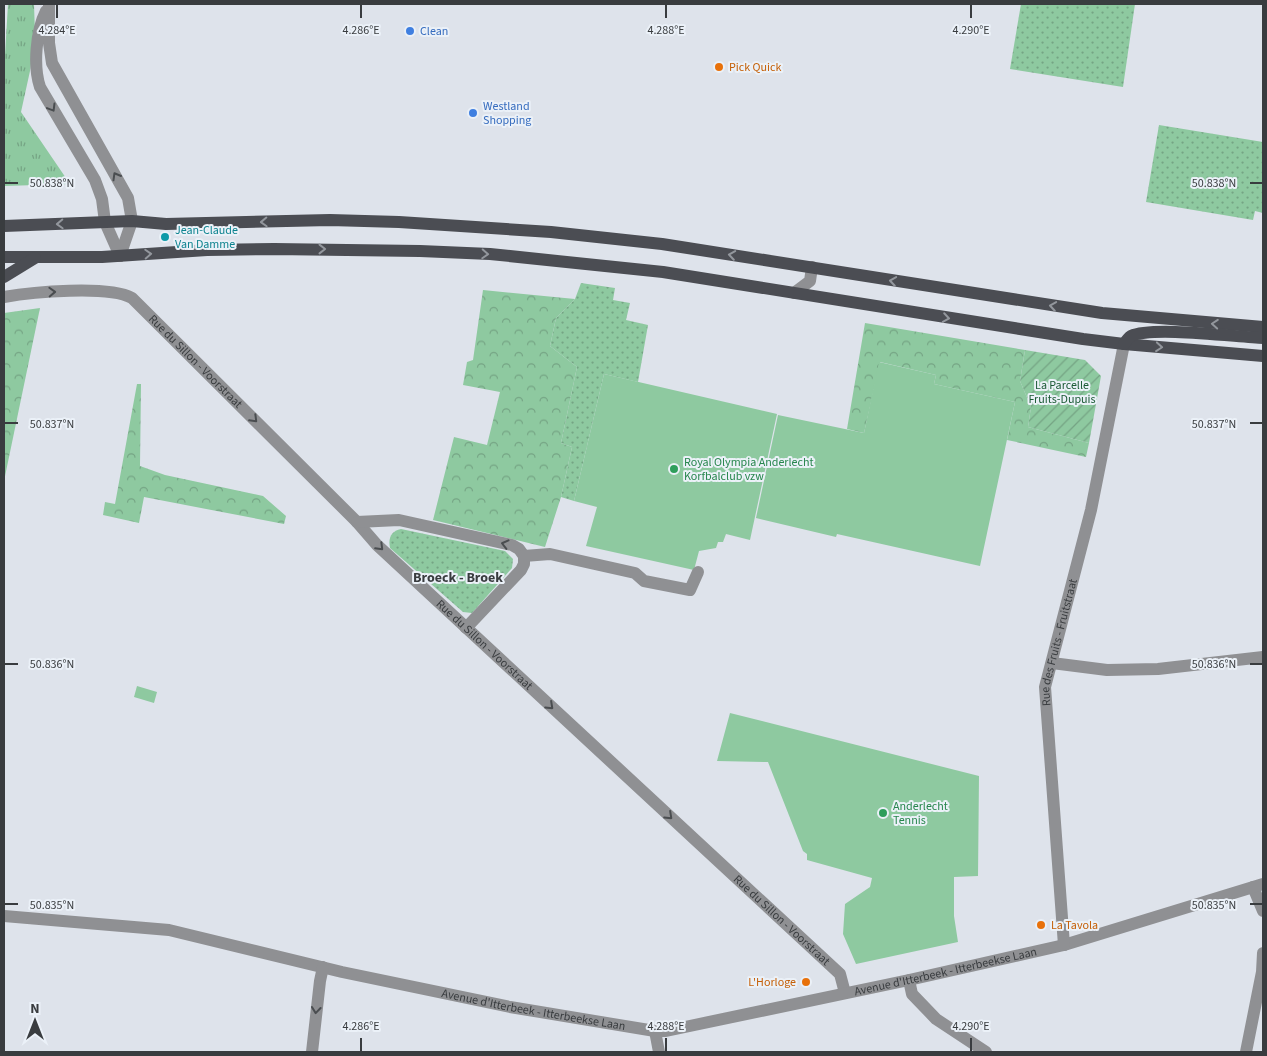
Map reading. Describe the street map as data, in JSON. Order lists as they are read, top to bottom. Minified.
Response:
{"streets":{"street":["Rue du Sillon - Voorstraat","Rue des Fruits - Fruitstraat","Avenue d'Itterbeek - Itterbeekse Laan"]},"crossings":[["Rue du Sillon - Voorstraat","Avenue d'Itterbeek - Itterbeekse Laan"],["Rue des Fruits - Fruitstraat","Avenue d'Itterbeek - Itterbeekse Laan"]],"one_way":["Rue du Sillon - Voorstraat"],"districts":["Broeck - Broek"],"parks":["La Parcelle Fruits-Dupuis"],"places":["Clean","Pick Quick","Westland Shopping","Jean-Claude Van Damme","Royal Olympia Anderlecht Korfbalclub vzw","Anderlecht Tennis","La Tavola","L'Horloge"],"north":"top","coordinates":["4.284°E","4.286°E","4.288°E","4.290°E","50.838°N","50.837°N","50.836°N","50.835°N"]}
